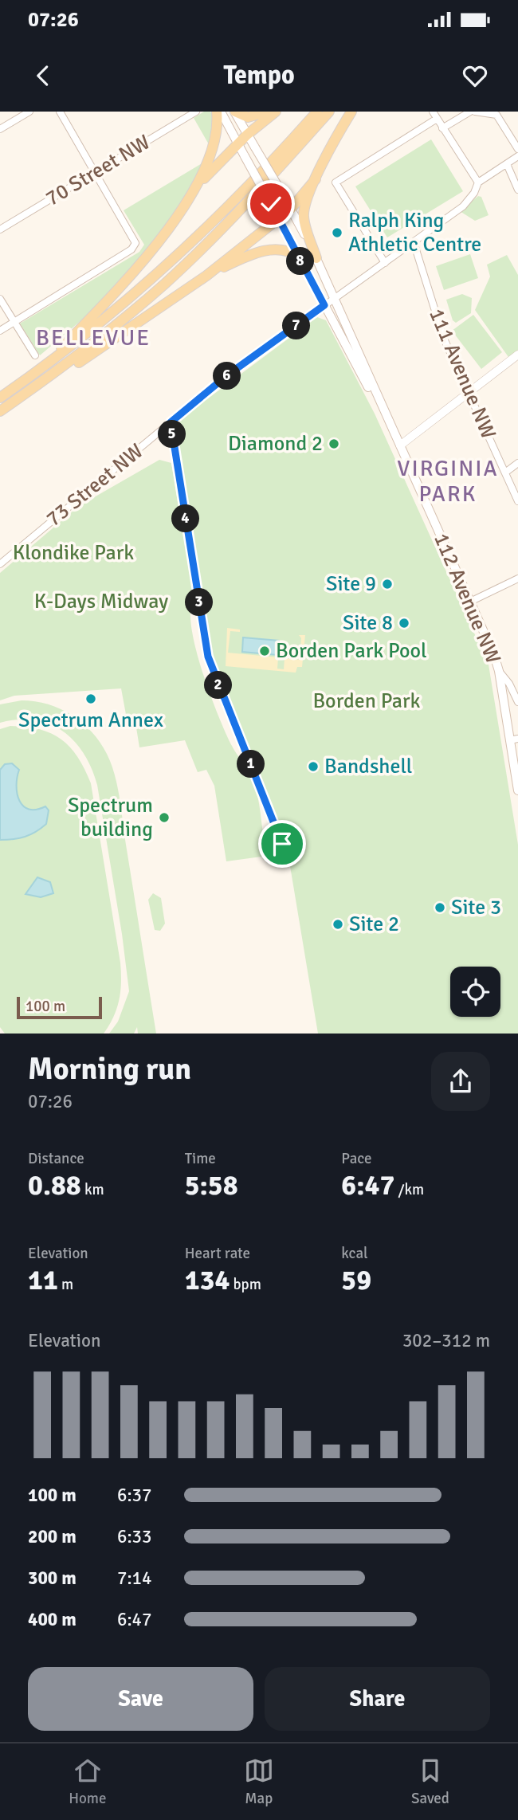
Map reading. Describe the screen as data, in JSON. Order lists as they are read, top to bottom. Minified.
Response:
{"streets":{"main road":["112 Avenue NW"],"street":["70 Street NW","111 Avenue NW","73 Street NW"]},"crossings":[["111 Avenue NW","73 Street NW"],["73 Street NW","112 Avenue NW"]],"districts":["BELLEVUE","VIRGINIA PARK"],"parks":["Klondike Park","K-Days Midway","Borden Park"],"places":["Ralph King Athletic Centre","Diamond 2","Site 9","Site 8","Borden Park Pool","Spectrum Annex","Bandshell","Spectrum building","Site 3","Site 2"],"scale_bar":"100 m","page":{"status":"07:26","header":"Tempo","pins":["8","7","6","5","4","3","2","1"],"scale":"100 m","heading":["Morning run","07:26"],"stats":[["Distance","0.88 km"],["Time","5:58"],["Pace","6:47 /km"],["Elevation","11 m"],["Heart rate","134 bpm"],["kcal","59"]],"chart":["Elevation","302–312 m"],"list":[{"name":"100 m","note":"6:37"},{"name":"200 m","note":"6:33"},{"name":"300 m","note":"7:14"},{"name":"400 m","note":"6:47"}],"buttons":["Save","Share"],"tabs":["Home","Map","Saved"]}}
